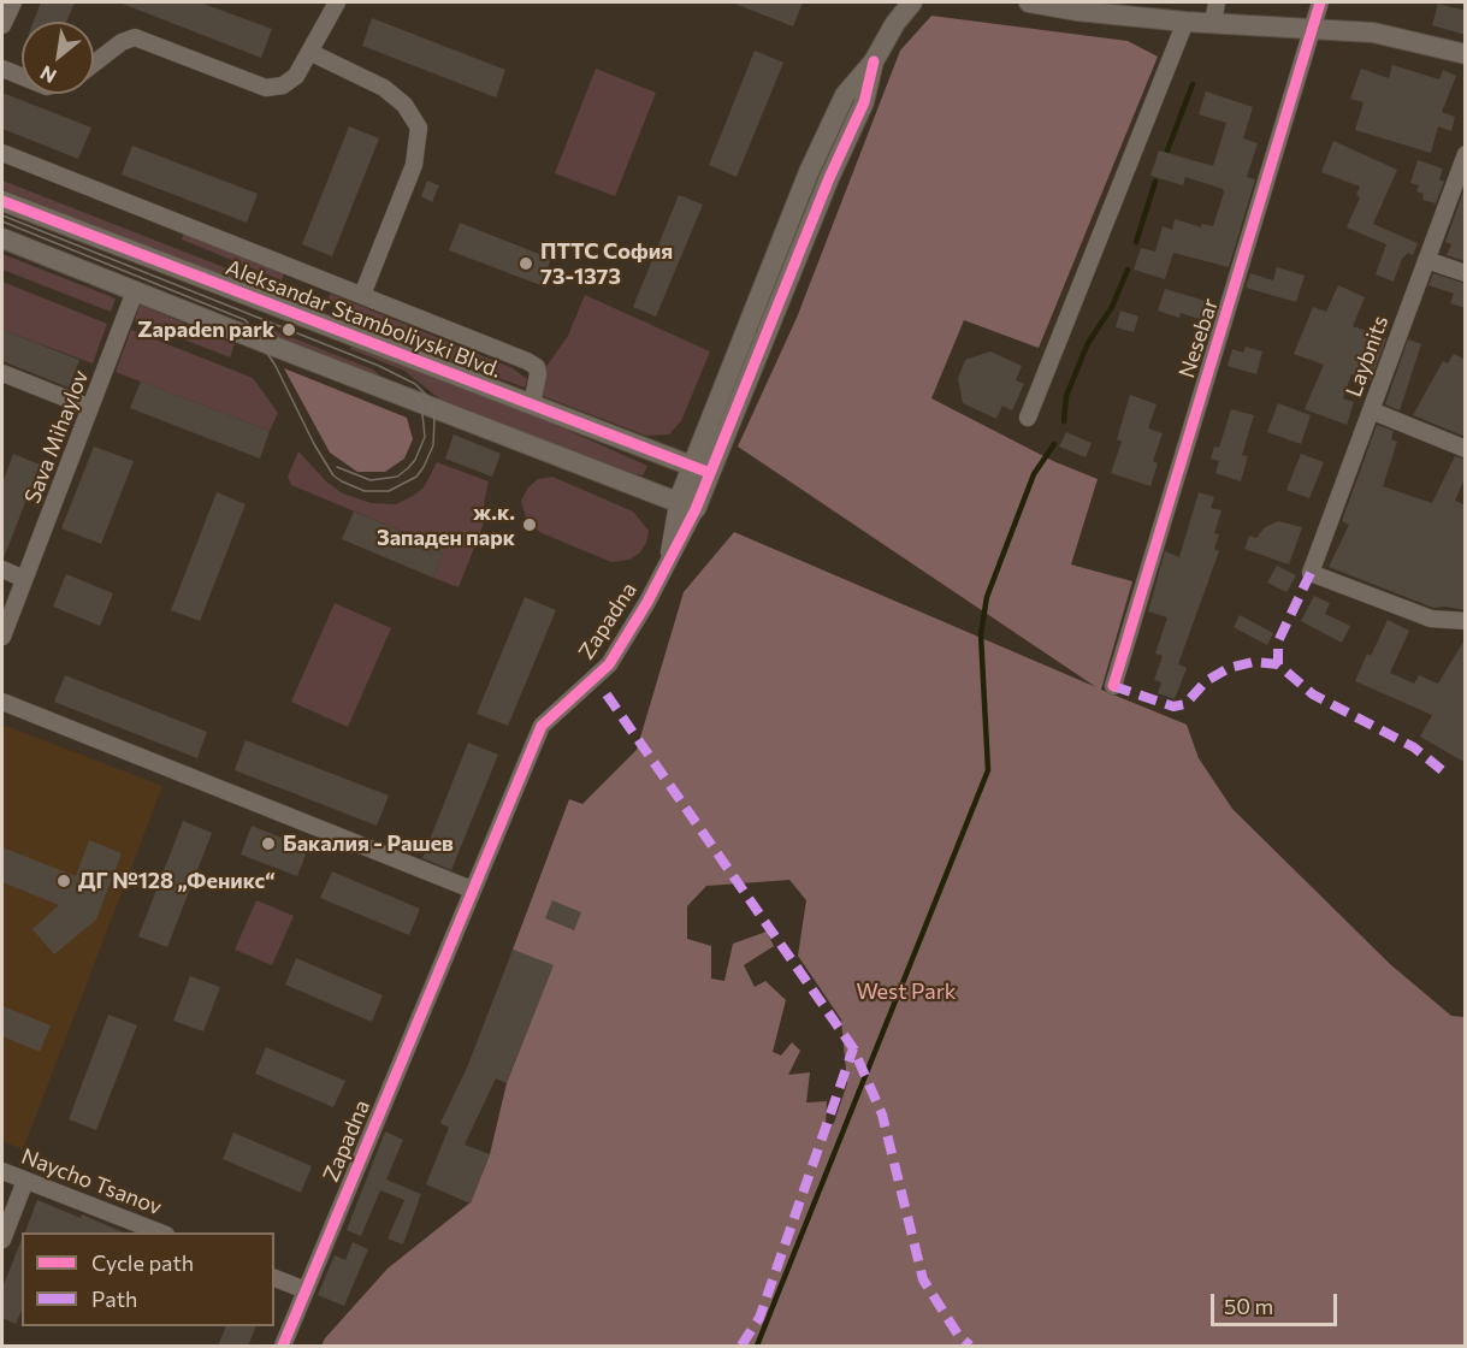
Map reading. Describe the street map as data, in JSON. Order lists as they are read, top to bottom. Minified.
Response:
{"streets":{"street":["Aleksandar Stamboliyski Blvd.","Nesebar","Laybnits","Sava Mihaylov","Zapadna","Naycho Tsanov"]},"crossings":[["Aleksandar Stamboliyski Blvd.","Zapadna"]],"parks":["West Park"],"places":["ПТТС София 73-1373","Zapaden park","ж.к. Западен парк","Бакалия - Рашев","ДГ №128 „Феникс“"],"legend":["Cycle path","Path"],"scale_bar":"50 m","north":"bottom left"}
